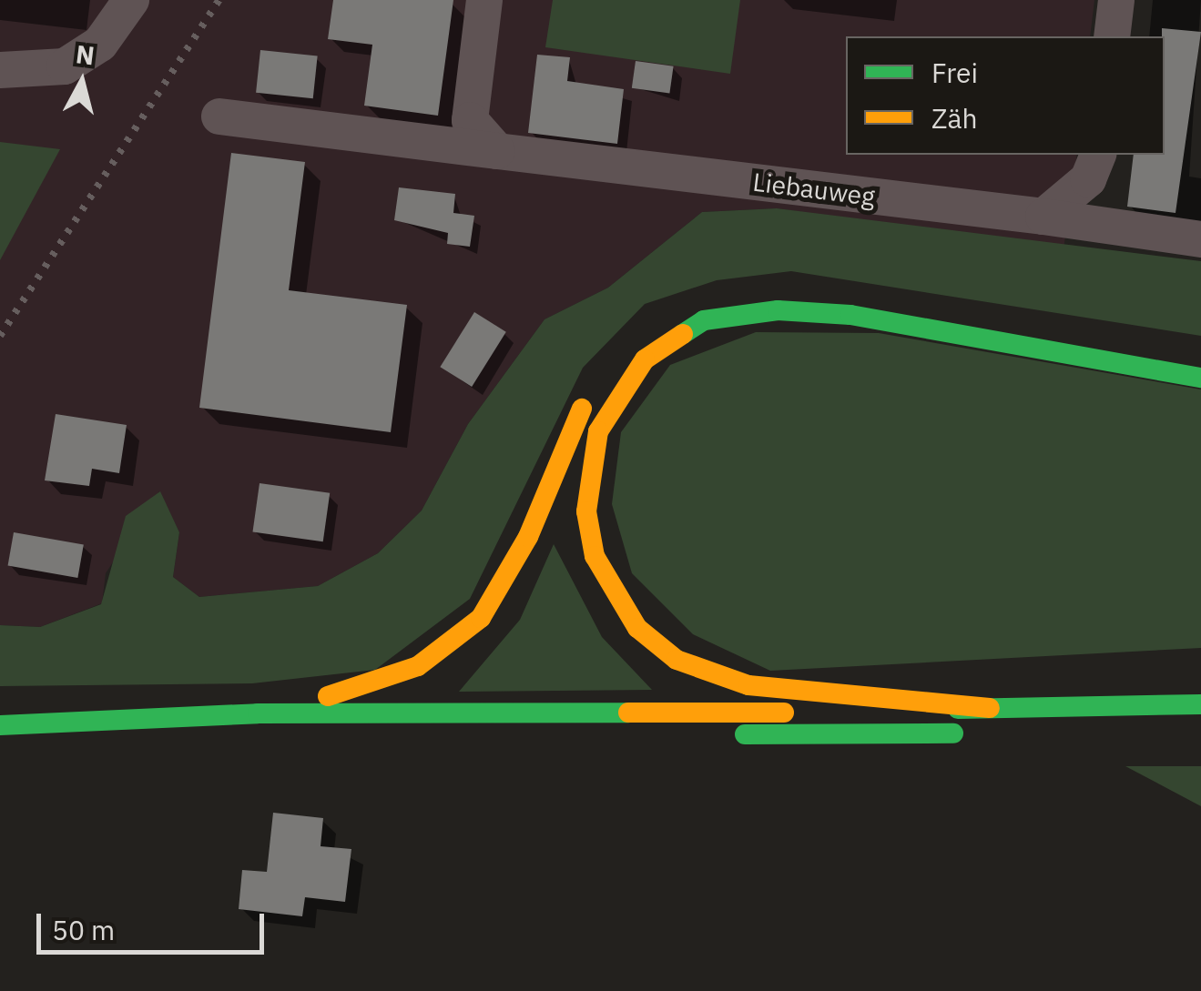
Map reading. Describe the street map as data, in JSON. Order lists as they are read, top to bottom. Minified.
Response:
{"streets":{"street":["Liebauweg"]},"legend":["Frei","Zäh"],"scale_bar":"50 m","north":"top"}
